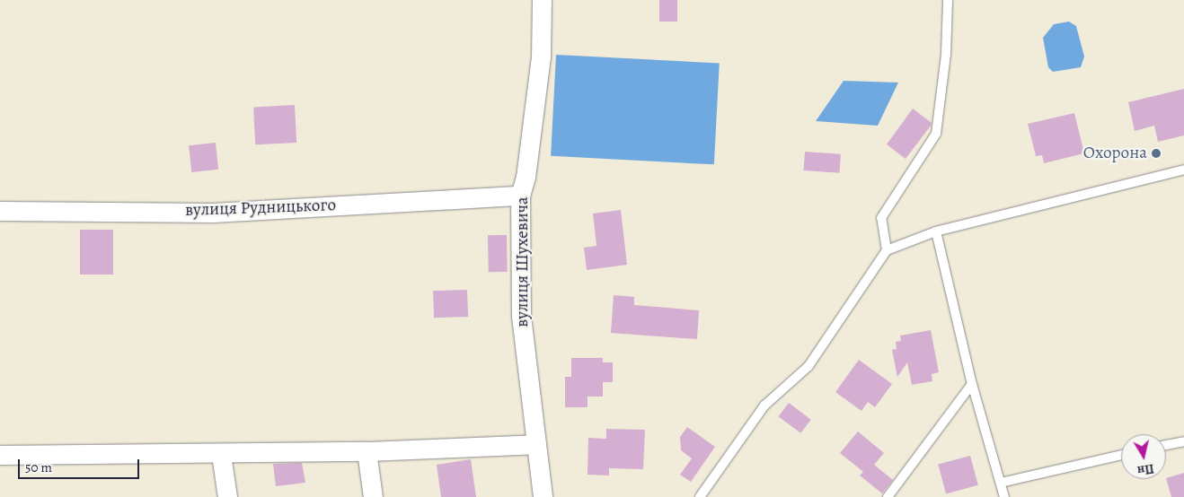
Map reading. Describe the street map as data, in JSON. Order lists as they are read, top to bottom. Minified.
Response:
{"streets":{"street":["вулиця Рудницького","вулиця Шухевича"]},"crossings":[["вулиця Рудницького","вулиця Шухевича"]],"places":["Охорона"],"scale_bar":"50 m","north":"bottom"}
